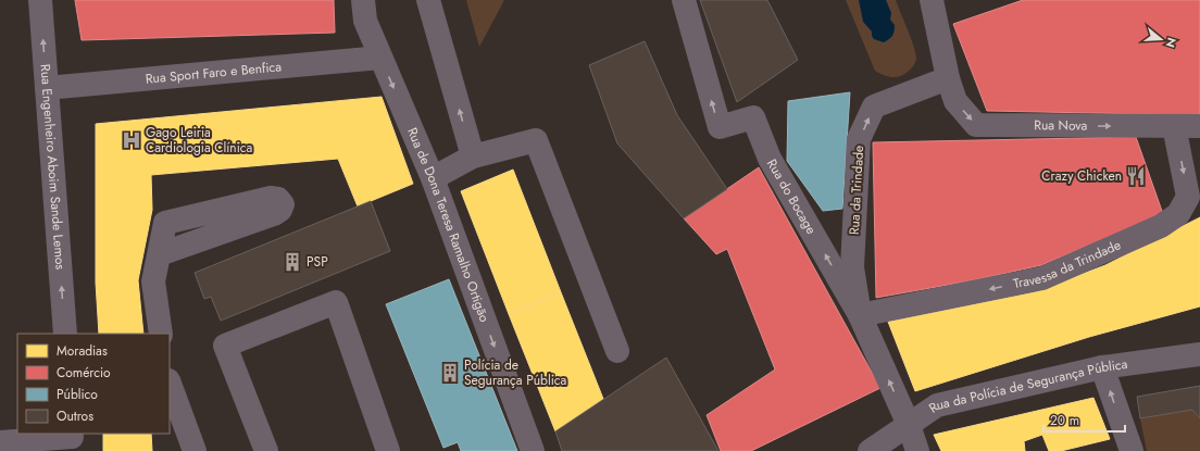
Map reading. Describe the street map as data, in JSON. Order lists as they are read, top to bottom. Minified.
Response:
{"streets":{"street":["Rua Sport Faro e Benfica","Rua Nova","Rua Engenheiro Aboim Sande Lemos","Rua da Trindade","Rua do Bocage","Rua de Dona Teresa Ramalho Ortigão","Travessa da Trindade","Rua da Polícia de Segurança Pública"]},"crossings":[["Rua Sport Faro e Benfica","Rua Engenheiro Aboim Sande Lemos"],["Rua Sport Faro e Benfica","Rua de Dona Teresa Ramalho Ortigão"],["Rua Nova","Rua da Trindade"],["Rua Nova","Travessa da Trindade"],["Rua da Trindade","Rua do Bocage"],["Rua da Trindade","Travessa da Trindade"],["Rua do Bocage","Travessa da Trindade"],["Rua do Bocage","Rua da Polícia de Segurança Pública"]],"one_way":["Rua Nova","Rua Engenheiro Aboim Sande Lemos","Rua da Trindade","Rua do Bocage","Travessa da Trindade"],"places":{"hospital":["Gago Leiria Cardiologia Clínica"],"restaurant":["Crazy Chicken"],"building":["PSP","Polícia de Segurança Pública"]},"legend":["Moradias","Comércio","Público","Outros"],"scale_bar":"20 m","north":"right"}
